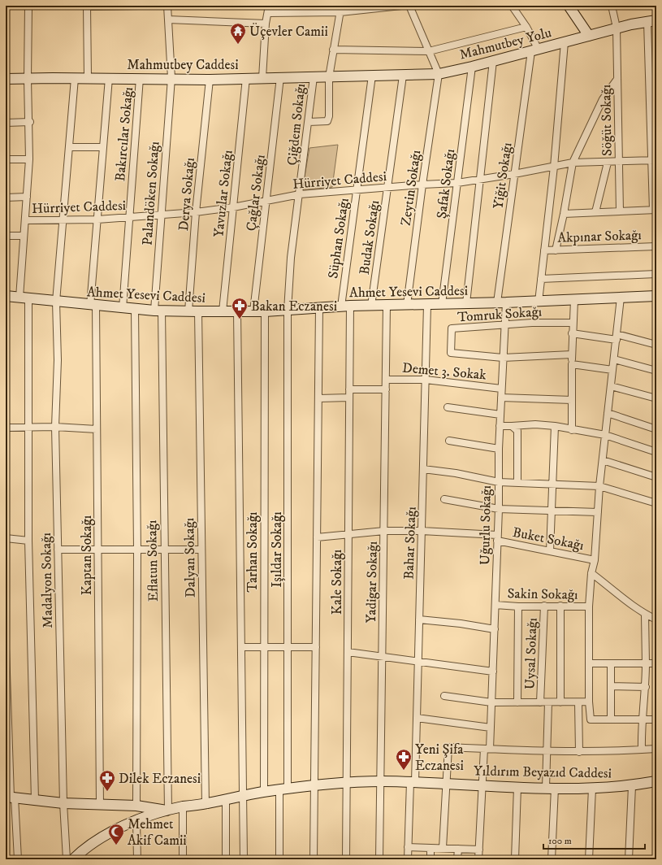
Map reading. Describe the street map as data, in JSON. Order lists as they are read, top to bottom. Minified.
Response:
{"streets":{"main road":["Mahmutbey Yolu","Mahmutbey Caddesi","Ahmet Yesevi Caddesi","Yıldırım Beyazıd Caddesi"],"street":["Söğüt Sokağı","Çiğdem Sokağı","Bakırcılar Sokağı","Yiğit Sokağı","Hürriyet Caddesi","Şafak Sokağı","Zeytin Sokağı","Çağlar Sokağı","Palandöken Sokağı","Yavuzlar Sokağı","Derya Sokağı","Akpınar Sokağı","Budak Sokağı","Süphan Sokağı","Tomruk Sokağı","Demet 3. Sokak","Uğurlu Sokağı","Buket Sokağı","Bahar Sokağı","Işıldar Sokağı","Tarhan Sokağı","Kaptan Sokağı","Dalyan Sokağı","Eflatun Sokağı","Madalyon Sokağı","Kale Sokağı","Yadigar Sokağı","Sakin Sokağı","Uysal Sokağı"]},"crossings":[["Mahmutbey Yolu","Mahmutbey Caddesi"],["Mahmutbey Yolu","Söğüt Sokağı"],["Mahmutbey Yolu","Yiğit Sokağı"],["Mahmutbey Yolu","Şafak Sokağı"],["Mahmutbey Yolu","Zeytin Sokağı"],["Mahmutbey Yolu","Budak Sokağı"],["Mahmutbey Yolu","Süphan Sokağı"],["Mahmutbey Caddesi","Çiğdem Sokağı"],["Mahmutbey Caddesi","Bakırcılar Sokağı"],["Mahmutbey Caddesi","Çağlar Sokağı"],["Mahmutbey Caddesi","Palandöken Sokağı"],["Mahmutbey Caddesi","Yavuzlar Sokağı"],["Mahmutbey Caddesi","Derya Sokağı"],["Mahmutbey Caddesi","Kaptan Sokağı"],["Mahmutbey Caddesi","Madalyon Sokağı"],["Söğüt Sokağı","Hürriyet Caddesi"],["Çiğdem Sokağı","Hürriyet Caddesi"],["Çiğdem Sokağı","Ahmet Yesevi Caddesi"],["Çiğdem Sokağı","Işıldar Sokağı"],["Bakırcılar Sokağı","Hürriyet Caddesi"],["Bakırcılar Sokağı","Ahmet Yesevi Caddesi"],["Yiğit Sokağı","Hürriyet Caddesi"],["Yiğit Sokağı","Ahmet Yesevi Caddesi"],["Yiğit Sokağı","Uğurlu Sokağı"],["Hürriyet Caddesi","Şafak Sokağı"],["Hürriyet Caddesi","Zeytin Sokağı"],["Hürriyet Caddesi","Çağlar Sokağı"],["Hürriyet Caddesi","Palandöken Sokağı"],["Hürriyet Caddesi","Yavuzlar Sokağı"],["Hürriyet Caddesi","Derya Sokağı"],["Hürriyet Caddesi","Budak Sokağı"],["Hürriyet Caddesi","Süphan Sokağı"],["Hürriyet Caddesi","Kaptan Sokağı"],["Hürriyet Caddesi","Madalyon Sokağı"],["Şafak Sokağı","Ahmet Yesevi Caddesi"],["Zeytin Sokağı","Ahmet Yesevi Caddesi"],["Çağlar Sokağı","Ahmet Yesevi Caddesi"],["Palandöken Sokağı","Ahmet Yesevi Caddesi"],["Palandöken Sokağı","Eflatun Sokağı"],["Yavuzlar Sokağı","Ahmet Yesevi Caddesi"],["Derya Sokağı","Ahmet Yesevi Caddesi"],["Derya Sokağı","Dalyan Sokağı"],["Budak Sokağı","Ahmet Yesevi Caddesi"],["Süphan Sokağı","Ahmet Yesevi Caddesi"],["Süphan Sokağı","Kale Sokağı"],["Ahmet Yesevi Caddesi","Uğurlu Sokağı"],["Ahmet Yesevi Caddesi","Bahar Sokağı"],["Ahmet Yesevi Caddesi","Işıldar Sokağı"],["Ahmet Yesevi Caddesi","Tarhan Sokağı"],["Ahmet Yesevi Caddesi","Kaptan Sokağı"],["Ahmet Yesevi Caddesi","Dalyan Sokağı"],["Ahmet Yesevi Caddesi","Eflatun Sokağı"],["Ahmet Yesevi Caddesi","Madalyon Sokağı"],["Ahmet Yesevi Caddesi","Kale Sokağı"],["Ahmet Yesevi Caddesi","Yadigar Sokağı"],["Tomruk Sokağı","Uğurlu Sokağı"],["Demet 3. Sokak","Uğurlu Sokağı"],["Demet 3. Sokak","Bahar Sokağı"],["Demet 3. Sokak","Yadigar Sokağı"],["Uğurlu Sokağı","Buket Sokağı"],["Uğurlu Sokağı","Sakin Sokağı"],["Uğurlu Sokağı","Yıldırım Beyazıd Caddesi"],["Buket Sokağı","Bahar Sokağı"],["Buket Sokağı","Kale Sokağı"],["Buket Sokağı","Yadigar Sokağı"],["Bahar Sokağı","Yıldırım Beyazıd Caddesi"],["Işıldar Sokağı","Yıldırım Beyazıd Caddesi"],["Tarhan Sokağı","Yıldırım Beyazıd Caddesi"],["Dalyan Sokağı","Yıldırım Beyazıd Caddesi"],["Eflatun Sokağı","Yıldırım Beyazıd Caddesi"],["Madalyon Sokağı","Yıldırım Beyazıd Caddesi"],["Kale Sokağı","Yıldırım Beyazıd Caddesi"],["Yadigar Sokağı","Yıldırım Beyazıd Caddesi"],["Sakin Sokağı","Uysal Sokağı"],["Uysal Sokağı","Yıldırım Beyazıd Caddesi"]],"places":{"temple":["Üçevler Camii"],"pharmacy":["Bakan Eczanesi","Yeni Şifa Eczanesi","Dilek Eczanesi"],"mosque":["Mehmet Akif Camii"]},"scale_bar":"100 m"}
